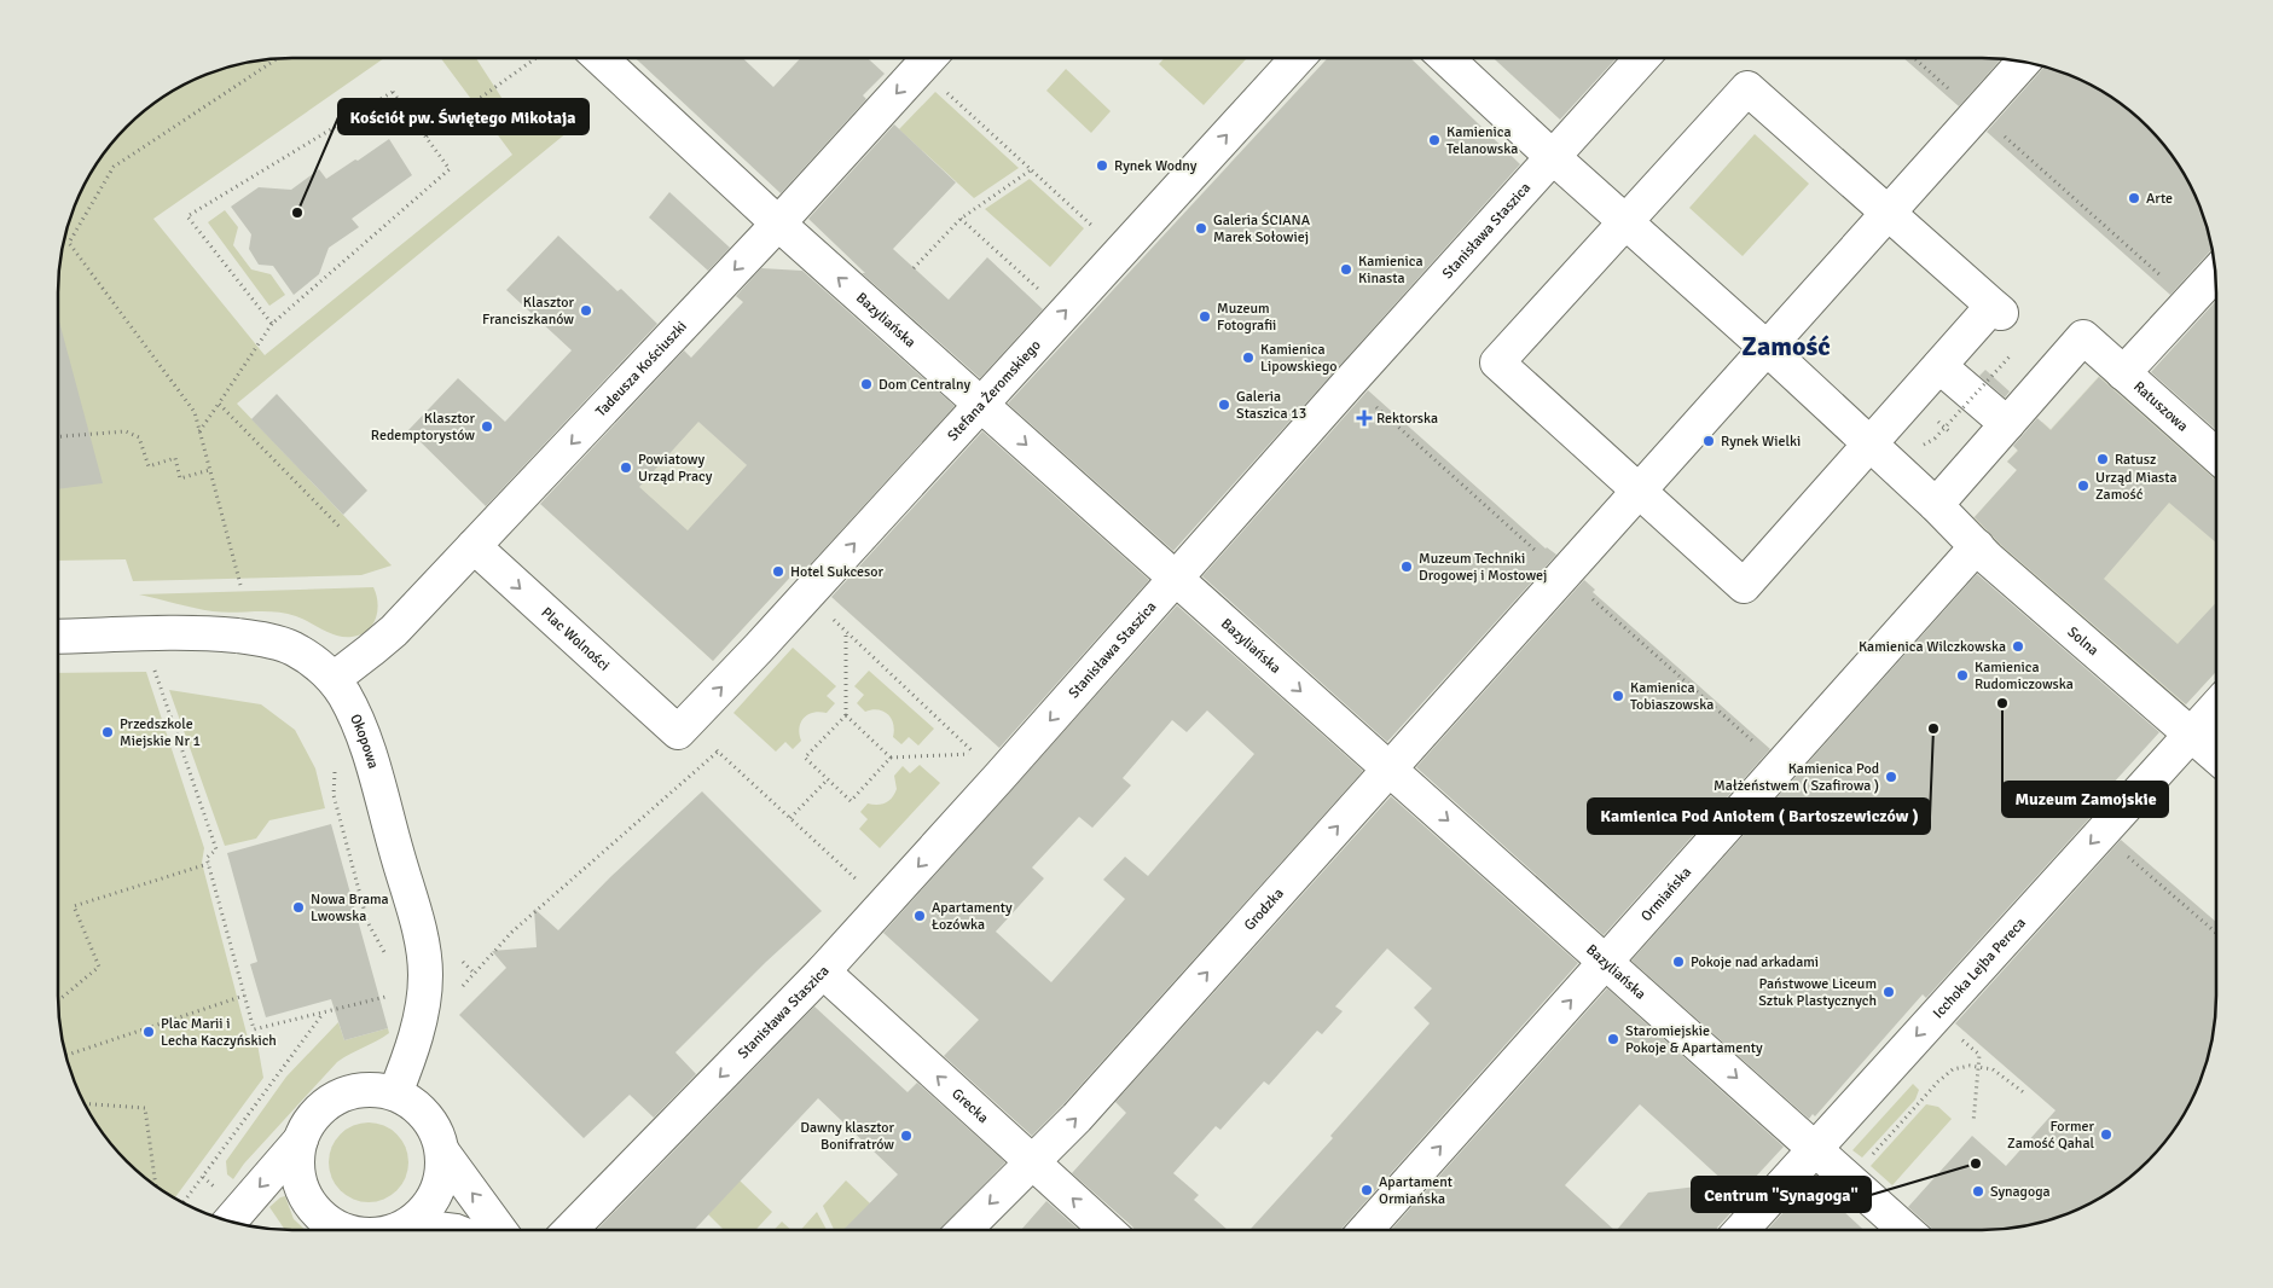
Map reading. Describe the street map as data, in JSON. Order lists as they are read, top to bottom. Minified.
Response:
{"streets":{"street":["Stanisława Staszica","Bazyliańska","Tadeusza Kościuszki","Stefana Żeromskiego","Ratuszowa","Plac Wolności","Solna","Okopowa","Ormiańska","Grodzka","Icchoka Lejba Pereca","Grecka"]},"crossings":[["Stanisława Staszica","Bazyliańska"],["Stanisława Staszica","Solna"],["Stanisława Staszica","Grecka"],["Bazyliańska","Tadeusza Kościuszki"],["Bazyliańska","Stefana Żeromskiego"],["Bazyliańska","Ormiańska"],["Bazyliańska","Grodzka"],["Bazyliańska","Icchoka Lejba Pereca"],["Tadeusza Kościuszki","Plac Wolności"],["Tadeusza Kościuszki","Okopowa"],["Stefana Żeromskiego","Plac Wolności"],["Solna","Ormiańska"],["Solna","Grodzka"],["Solna","Icchoka Lejba Pereca"],["Grodzka","Grecka"]],"one_way":["Stanisława Staszica","Tadeusza Kościuszki","Stefana Żeromskiego","Plac Wolności","Ormiańska","Icchoka Lejba Pereca","Grecka"],"districts":["Zamość"],"places":{"other":["Kamienica Telanowska","Rynek Wodny","Arte","Kościół pw. Świętego Mikołaja","Galeria ŚCIANA Marek Sołowiej","Kamienica Kinasta","Klasztor Franciszkanów","Muzeum Fotografii","Kamienica Lipowskiego","Dom Centralny","Galeria Staszica 13","Klasztor Redemptorystów","Rynek Wielki","Ratusz","Powiatowy Urząd Pracy","Urząd Miasta Zamość","Muzeum Techniki Drogowej i Mostowej","Hotel Sukcesor","Kamienica Wilczkowska","Kamienica Rudomiczowska","Kamienica Tobiaszowska","Muzeum Zamojskie","Kamienica Pod Aniołem ( Bartoszewiczów )","Przedszkole Miejskie Nr 1","Kamienica Pod Małżeństwem ( Szafirowa )","Nowa Brama Lwowska","Apartamenty Łozówka","Pokoje nad arkadami","Państwowe Liceum Sztuk Plastycznych","Plac Marii i Lecha Kaczyńskich","Staromiejskie Pokoje & Apartamenty","Former Zamość Qahal","Dawny klasztor Bonifratrów","Centrum \"Synagoga\"","Apartament Ormiańska","Synagoga"],"health":["Rektorska"]}}
